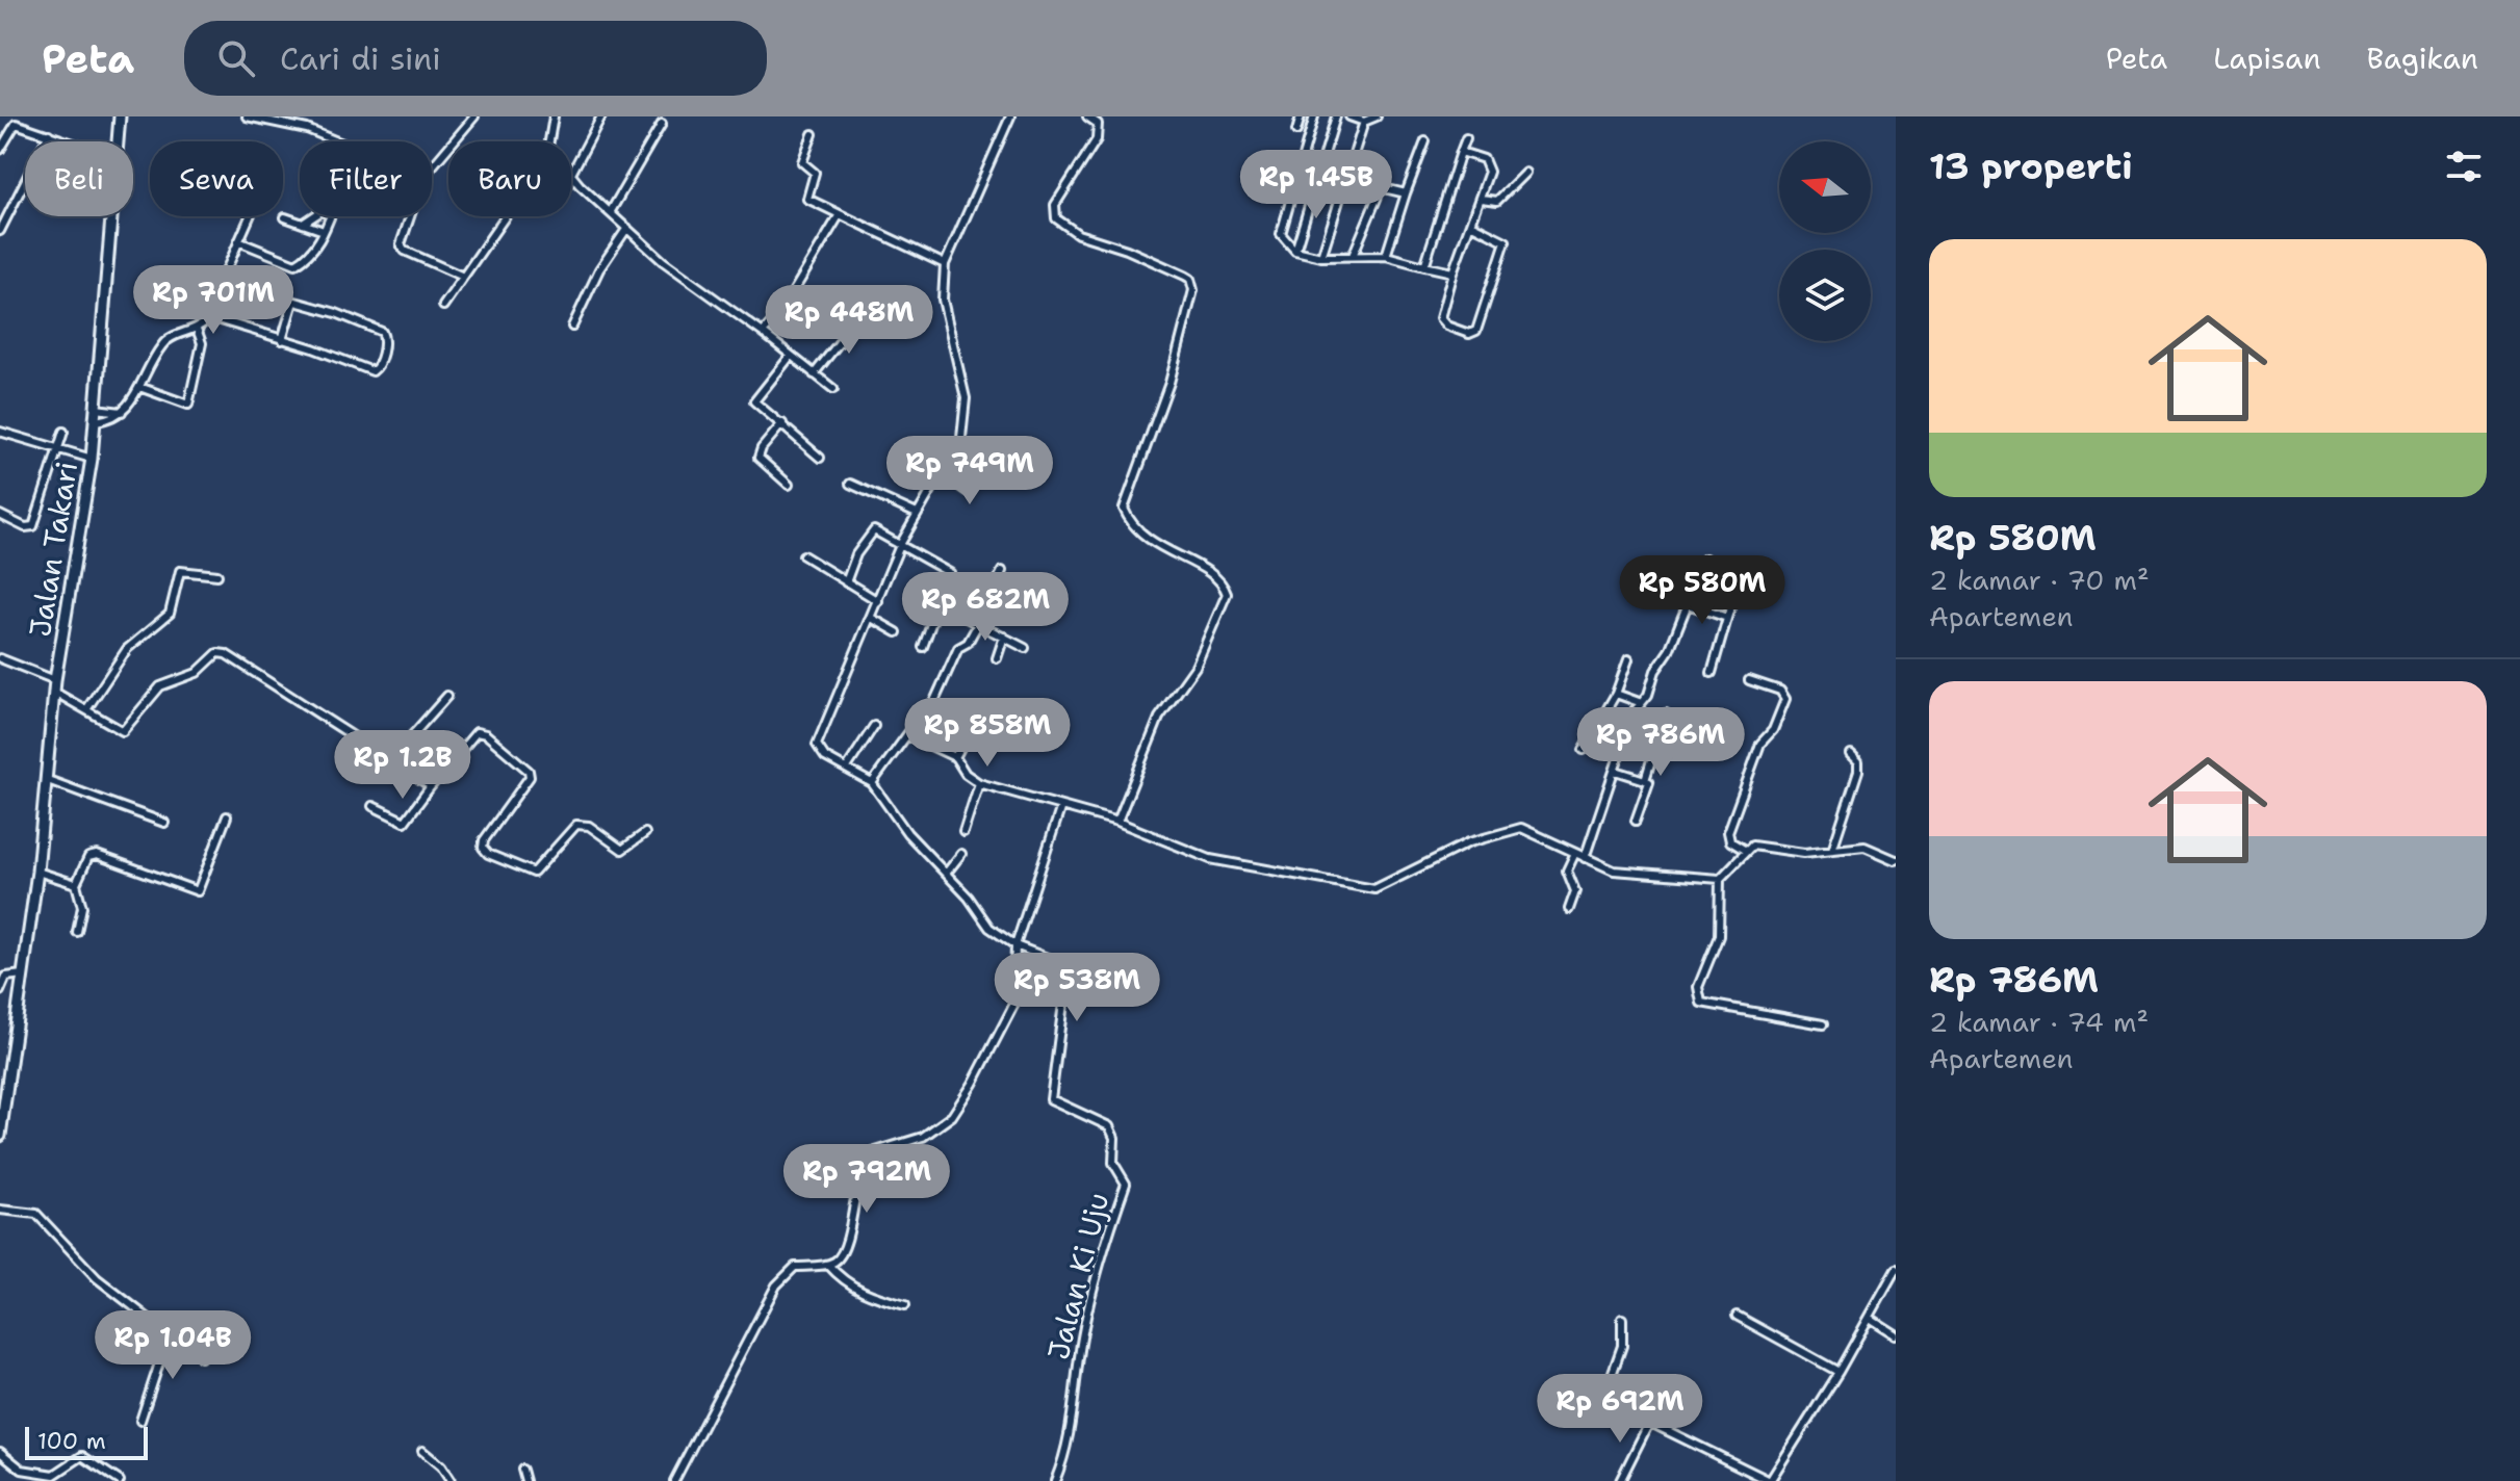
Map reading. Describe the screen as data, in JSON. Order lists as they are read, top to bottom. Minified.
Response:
{"streets":{"street":["Jalan Takari","Jalan Ki Uju"]},"scale_bar":"100 m","north":"left","page":{"header":"Peta","search":"Cari di sini","nav":["Peta","Lapisan","Bagikan"],"heading":"13 properti","chip":["Beli","Sewa","Filter","Baru"],"price":["Rp 1.45B","Rp 701M","Rp 448M","Rp 749M","Rp 580M","Rp 682M","Rp 858M","Rp 786M","Rp 1.2B","Rp 538M","Rp 792M","Rp 1.04B","Rp 692M"],"list":[{"name":"Rp 580M","note":"2 kamar · 70 m² · Apartemen"},{"name":"Rp 786M","note":"2 kamar · 74 m² · Apartemen"}],"scale":"100 m"}}
